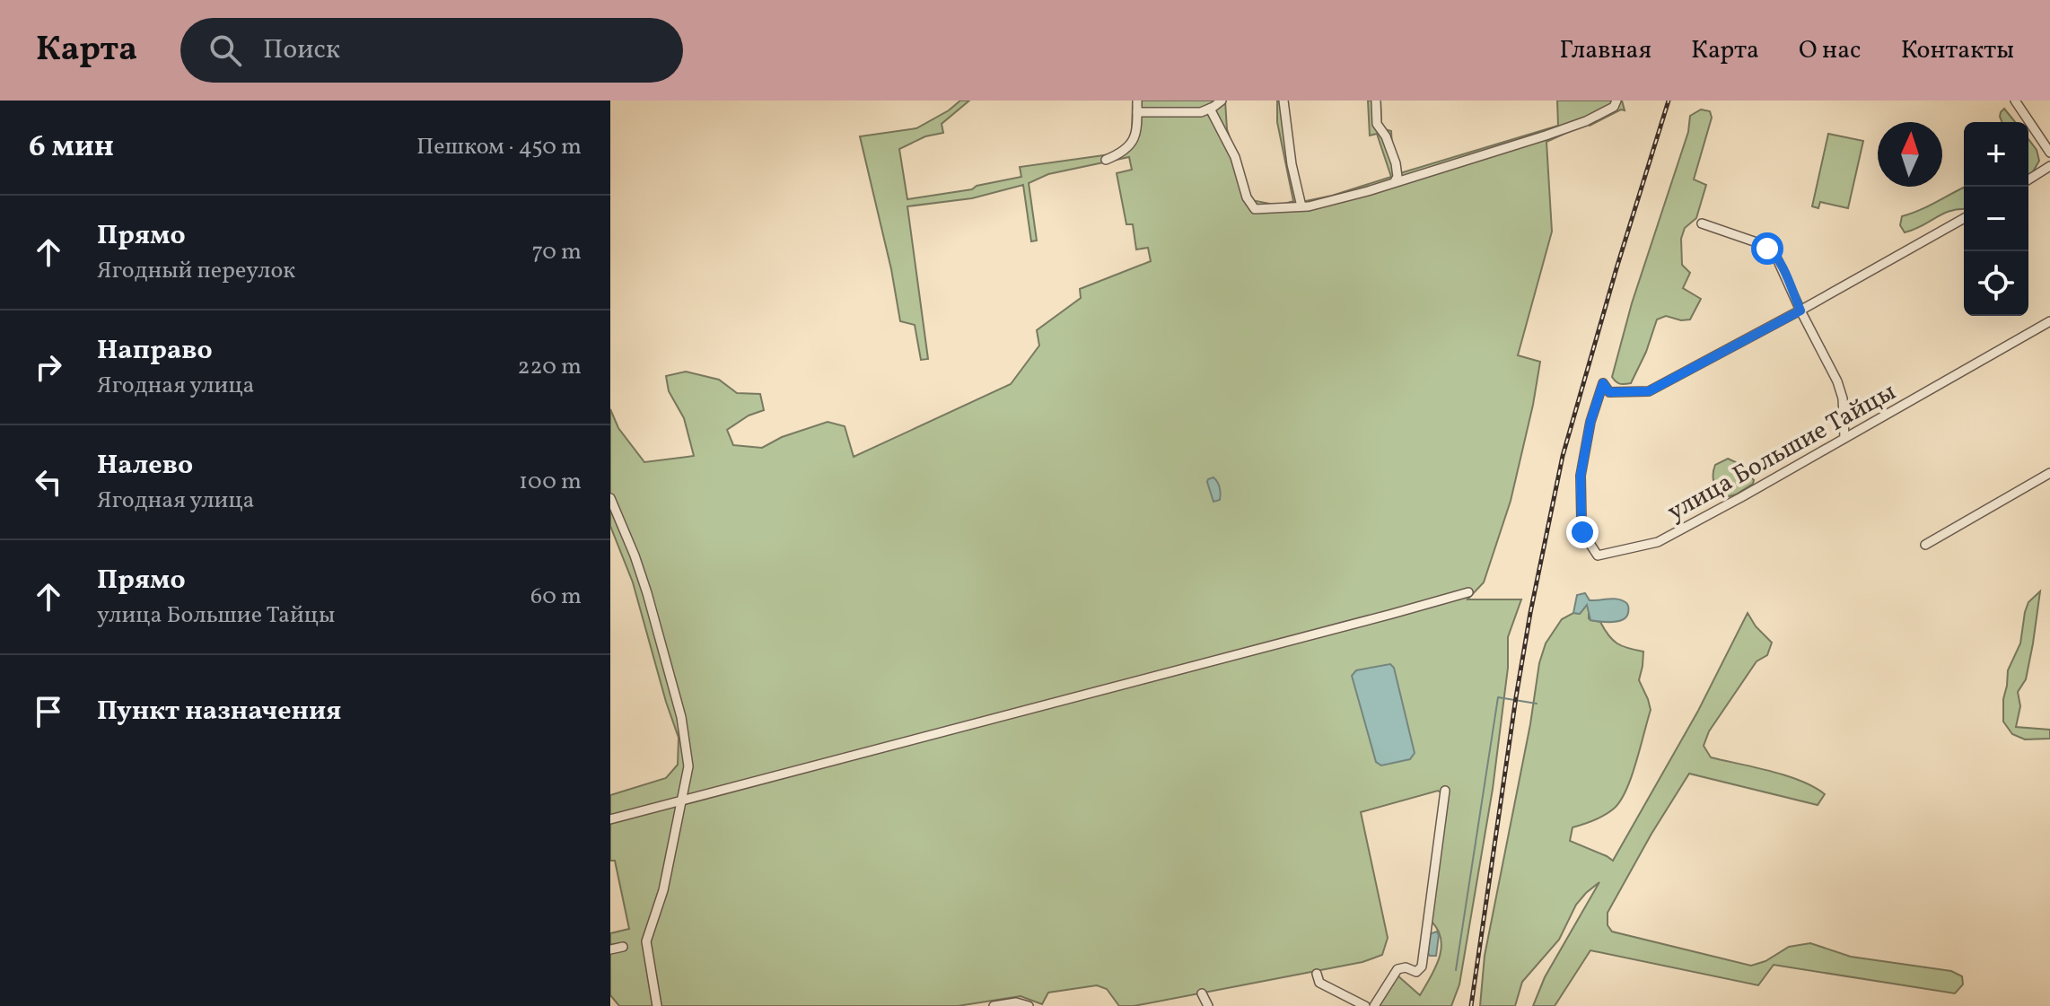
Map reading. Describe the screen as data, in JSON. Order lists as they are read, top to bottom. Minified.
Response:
{"streets":{"street":["улица Большие Тайцы"]},"north":"top","page":{"header":"Карта","search":"Поиск","nav":["Главная","Карта","О нас","Контакты"],"heading":["6 мин","Пешком · 450 m"],"map_buttons":["+","−"],"list":[["Прямо","Ягодный переулок","70 m"],["Направо","Ягодная улица","220 m"],["Налево","Ягодная улица","100 m"],["Прямо","улица Большие Тайцы","60 m"],"Пункт назначения"]}}
